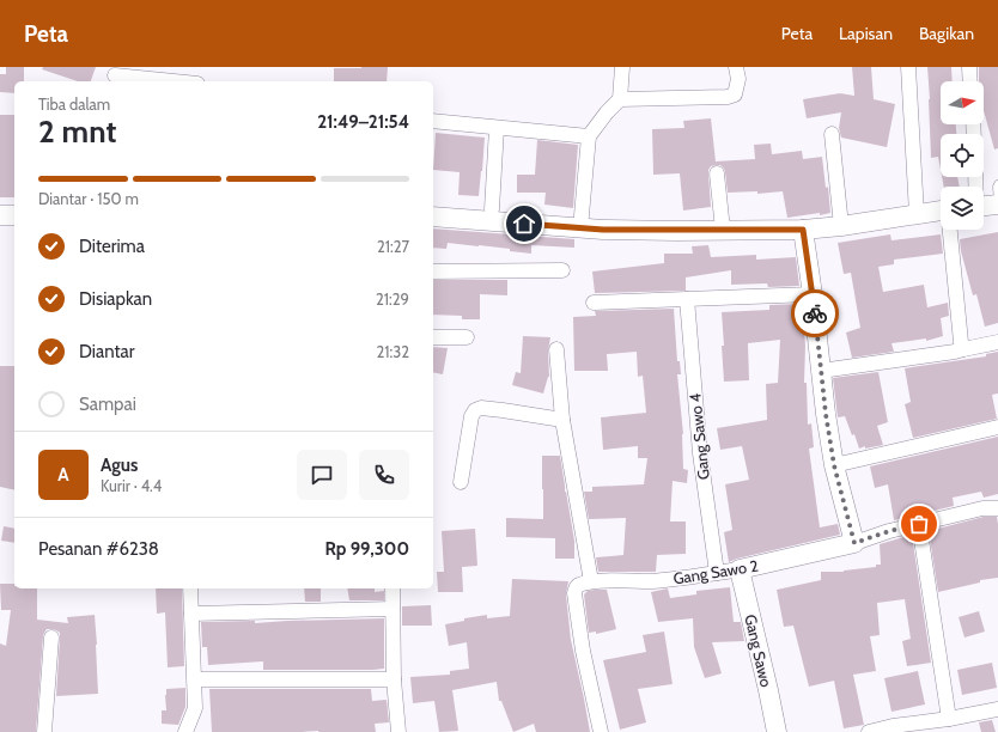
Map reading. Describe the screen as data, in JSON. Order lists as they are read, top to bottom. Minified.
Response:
{"streets":{"street":["Gang Sawo 4","Gang Sawo 2","Gang Sawo"]},"crossings":[["Gang Sawo 4","Gang Sawo 2"],["Gang Sawo 2","Gang Sawo"]],"north":"right","page":{"header":"Peta","nav":["Peta","Lapisan","Bagikan"],"heading":["2 mnt","Tiba dalam","21:49–21:54"],"panel":["Agus","Kurir · 4.4","Pesanan #6238","Rp 99,300"],"bar":"Diantar · 150 m","list":[["Diterima","21:27"],["Disiapkan","21:29"],["Diantar","21:32"],"Sampai"],"round":"A"}}
